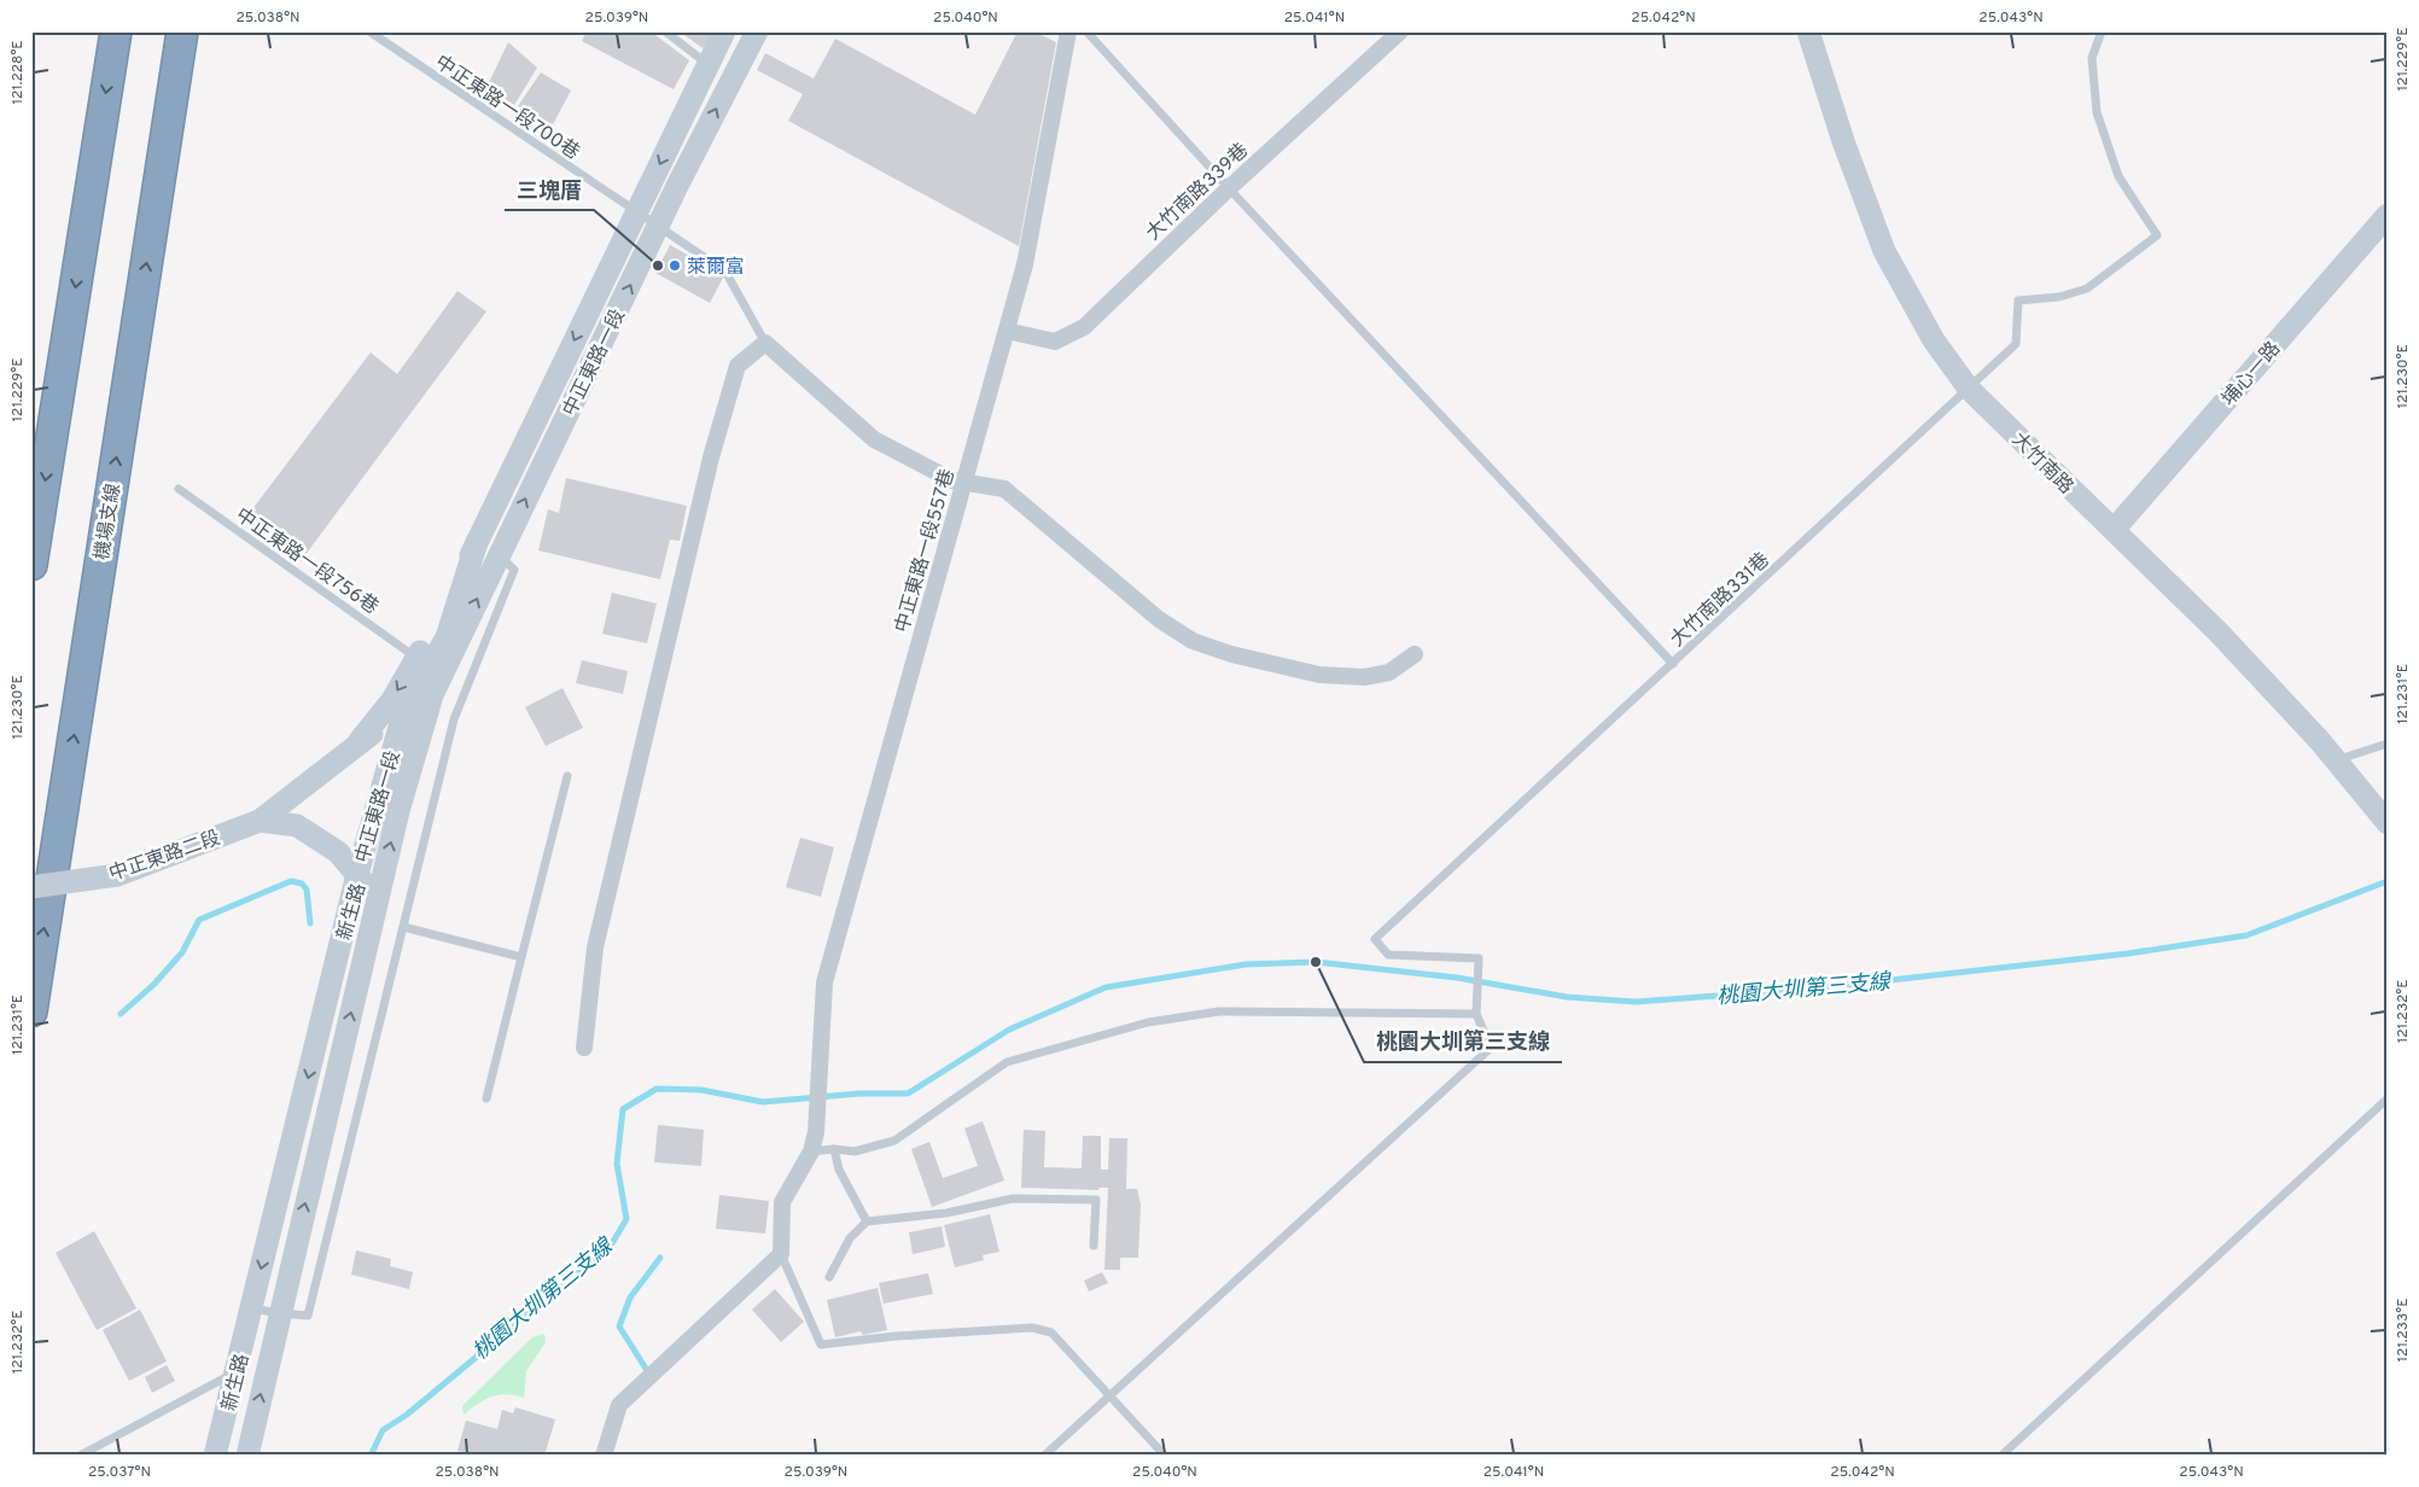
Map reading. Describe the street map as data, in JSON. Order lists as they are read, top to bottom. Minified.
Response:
{"streets":{"highway":["機場支線"],"main road":["中正東路一段","埔心一路","大竹南路","中正東路二段","新生路"],"street":["大竹南路339巷","中正東路一段557巷"],"lane":["中正東路一段700巷","中正東路一段756巷","大竹南路331巷"]},"crossings":[["中正東路一段700巷","中正東路一段"],["大竹南路339巷","中正東路一段557巷"],["中正東路一段","中正東路一段756巷"],["中正東路一段","中正東路二段"],["中正東路一段","新生路"],["埔心一路","大竹南路"],["大竹南路","大竹南路331巷"]],"water":["桃園大圳第三支線"],"places":["三塊厝","萊爾富","桃園大圳第三支線"],"coordinates":["25.038°N","25.039°N","25.040°N","25.041°N","25.042°N","25.043°N","121.229°E","121.228°E","121.230°E","121.231°E","121.232°E","121.233°E","25.037°N"]}
